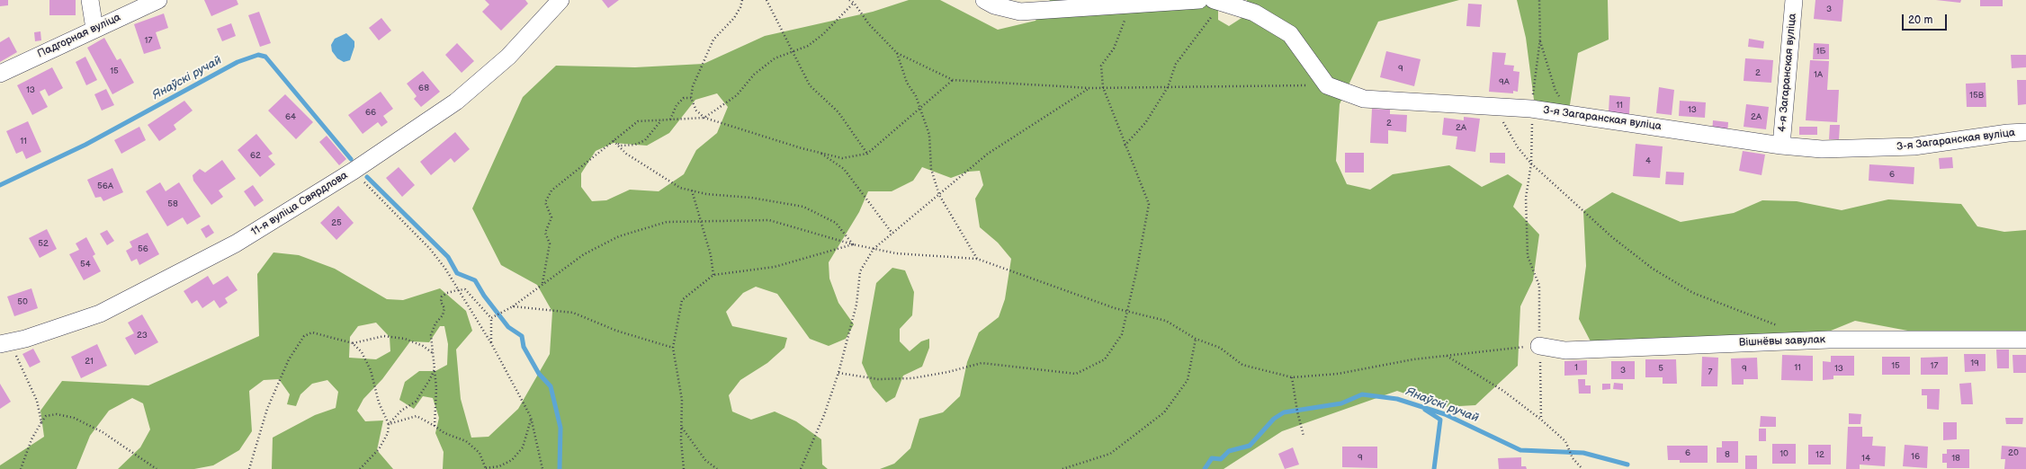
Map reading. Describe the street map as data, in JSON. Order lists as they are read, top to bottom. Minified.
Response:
{"streets":{"street":["Падгорная вуліца","4-я Загаранская вуліца","3-я Загаранская вуліца","11-я вуліца Свярдлова","Вішнёвы завулак"]},"crossings":[["4-я Загаранская вуліца","3-я Загаранская вуліца"]],"water":["Янаўскі ручай"],"house_numbers":["3","17","1Б","9","15","2","1А","9А","68","13","15В","11","13","66","64","2А","2","2А","11","62","4","6","56А","58","25","52","56","54","50","23","21","19","15","17","1","11","5","9","13","3","7","6","20","10","8","12","16","9","14","18"],"scale_bar":"20 m"}
